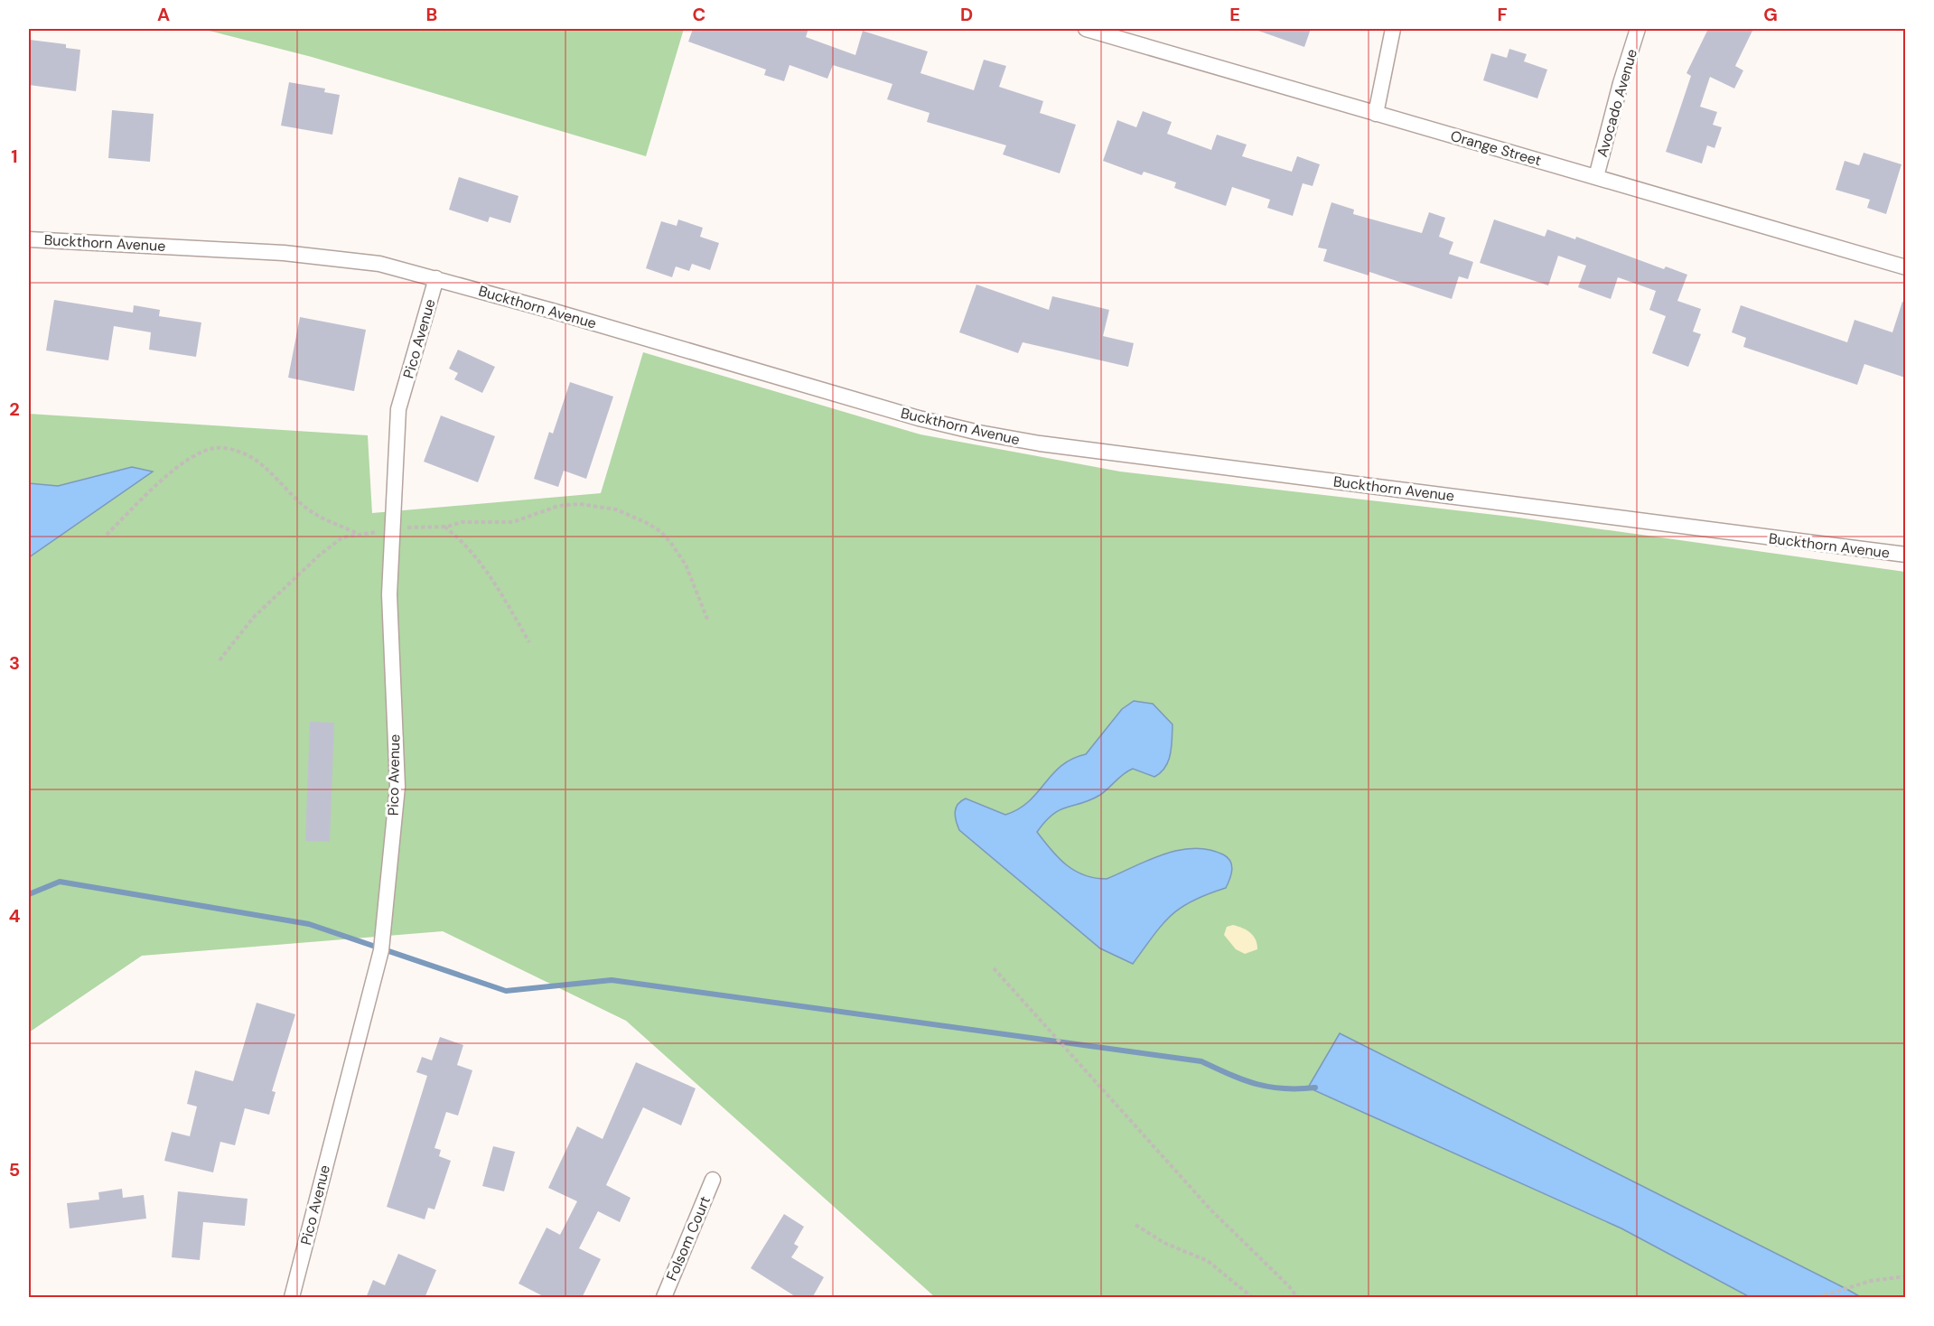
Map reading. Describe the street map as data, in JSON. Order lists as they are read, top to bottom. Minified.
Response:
{"streets":{"street":["Avocado Avenue","Orange Street","Buckthorn Avenue","Pico Avenue","Folsom Court"]},"crossings":[["Avocado Avenue","Orange Street"],["Buckthorn Avenue","Pico Avenue"]],"grid":{"columns":["A","B","C","D","E","F","G"],"rows":["1","2","3","4","5"]}}
